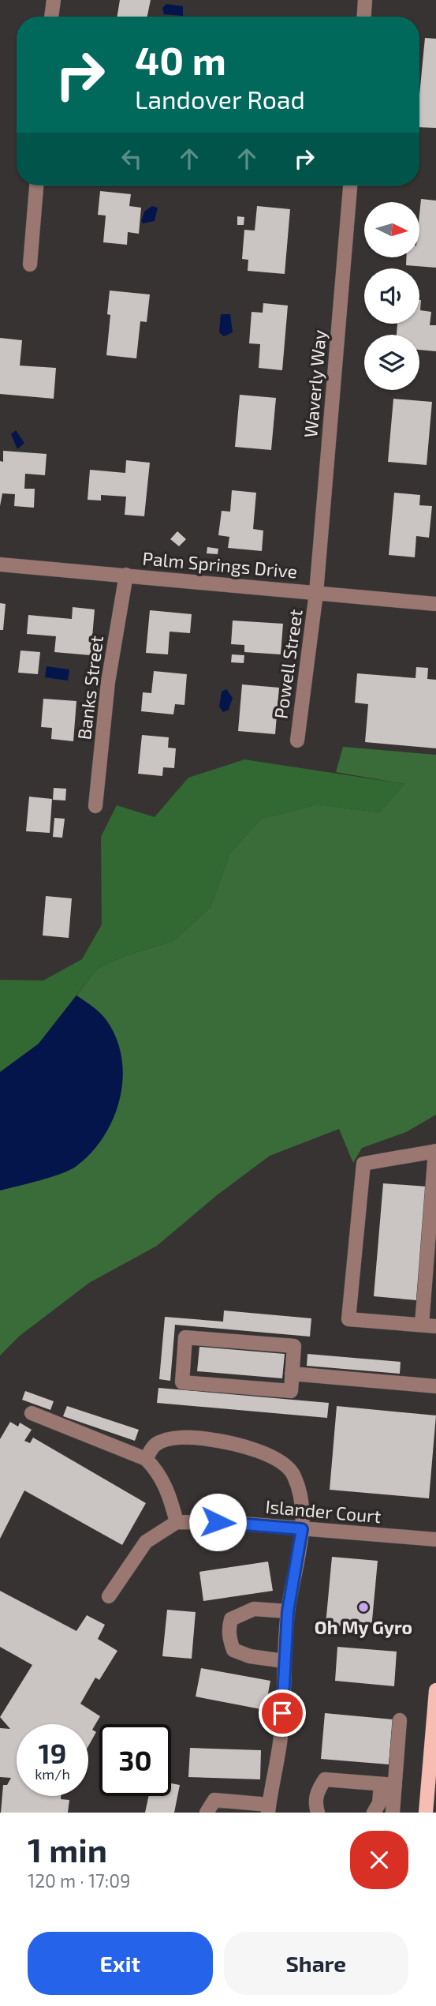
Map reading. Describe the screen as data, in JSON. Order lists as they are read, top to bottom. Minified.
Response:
{"streets":{"street":["Waverly Way","Palm Springs Drive","Powell Street","Banks Street","Islander Court"]},"crossings":[["Waverly Way","Palm Springs Drive"],["Waverly Way","Powell Street"],["Palm Springs Drive","Powell Street"],["Palm Springs Drive","Banks Street"]],"places":["Oh My Gyro"],"north":"right","page":{"turn":["40 m","Landover Road"],"speed":"19 km/h","limit":"30","heading":["1 min","120 m · 17:09"],"buttons":["Exit","Share"]}}
